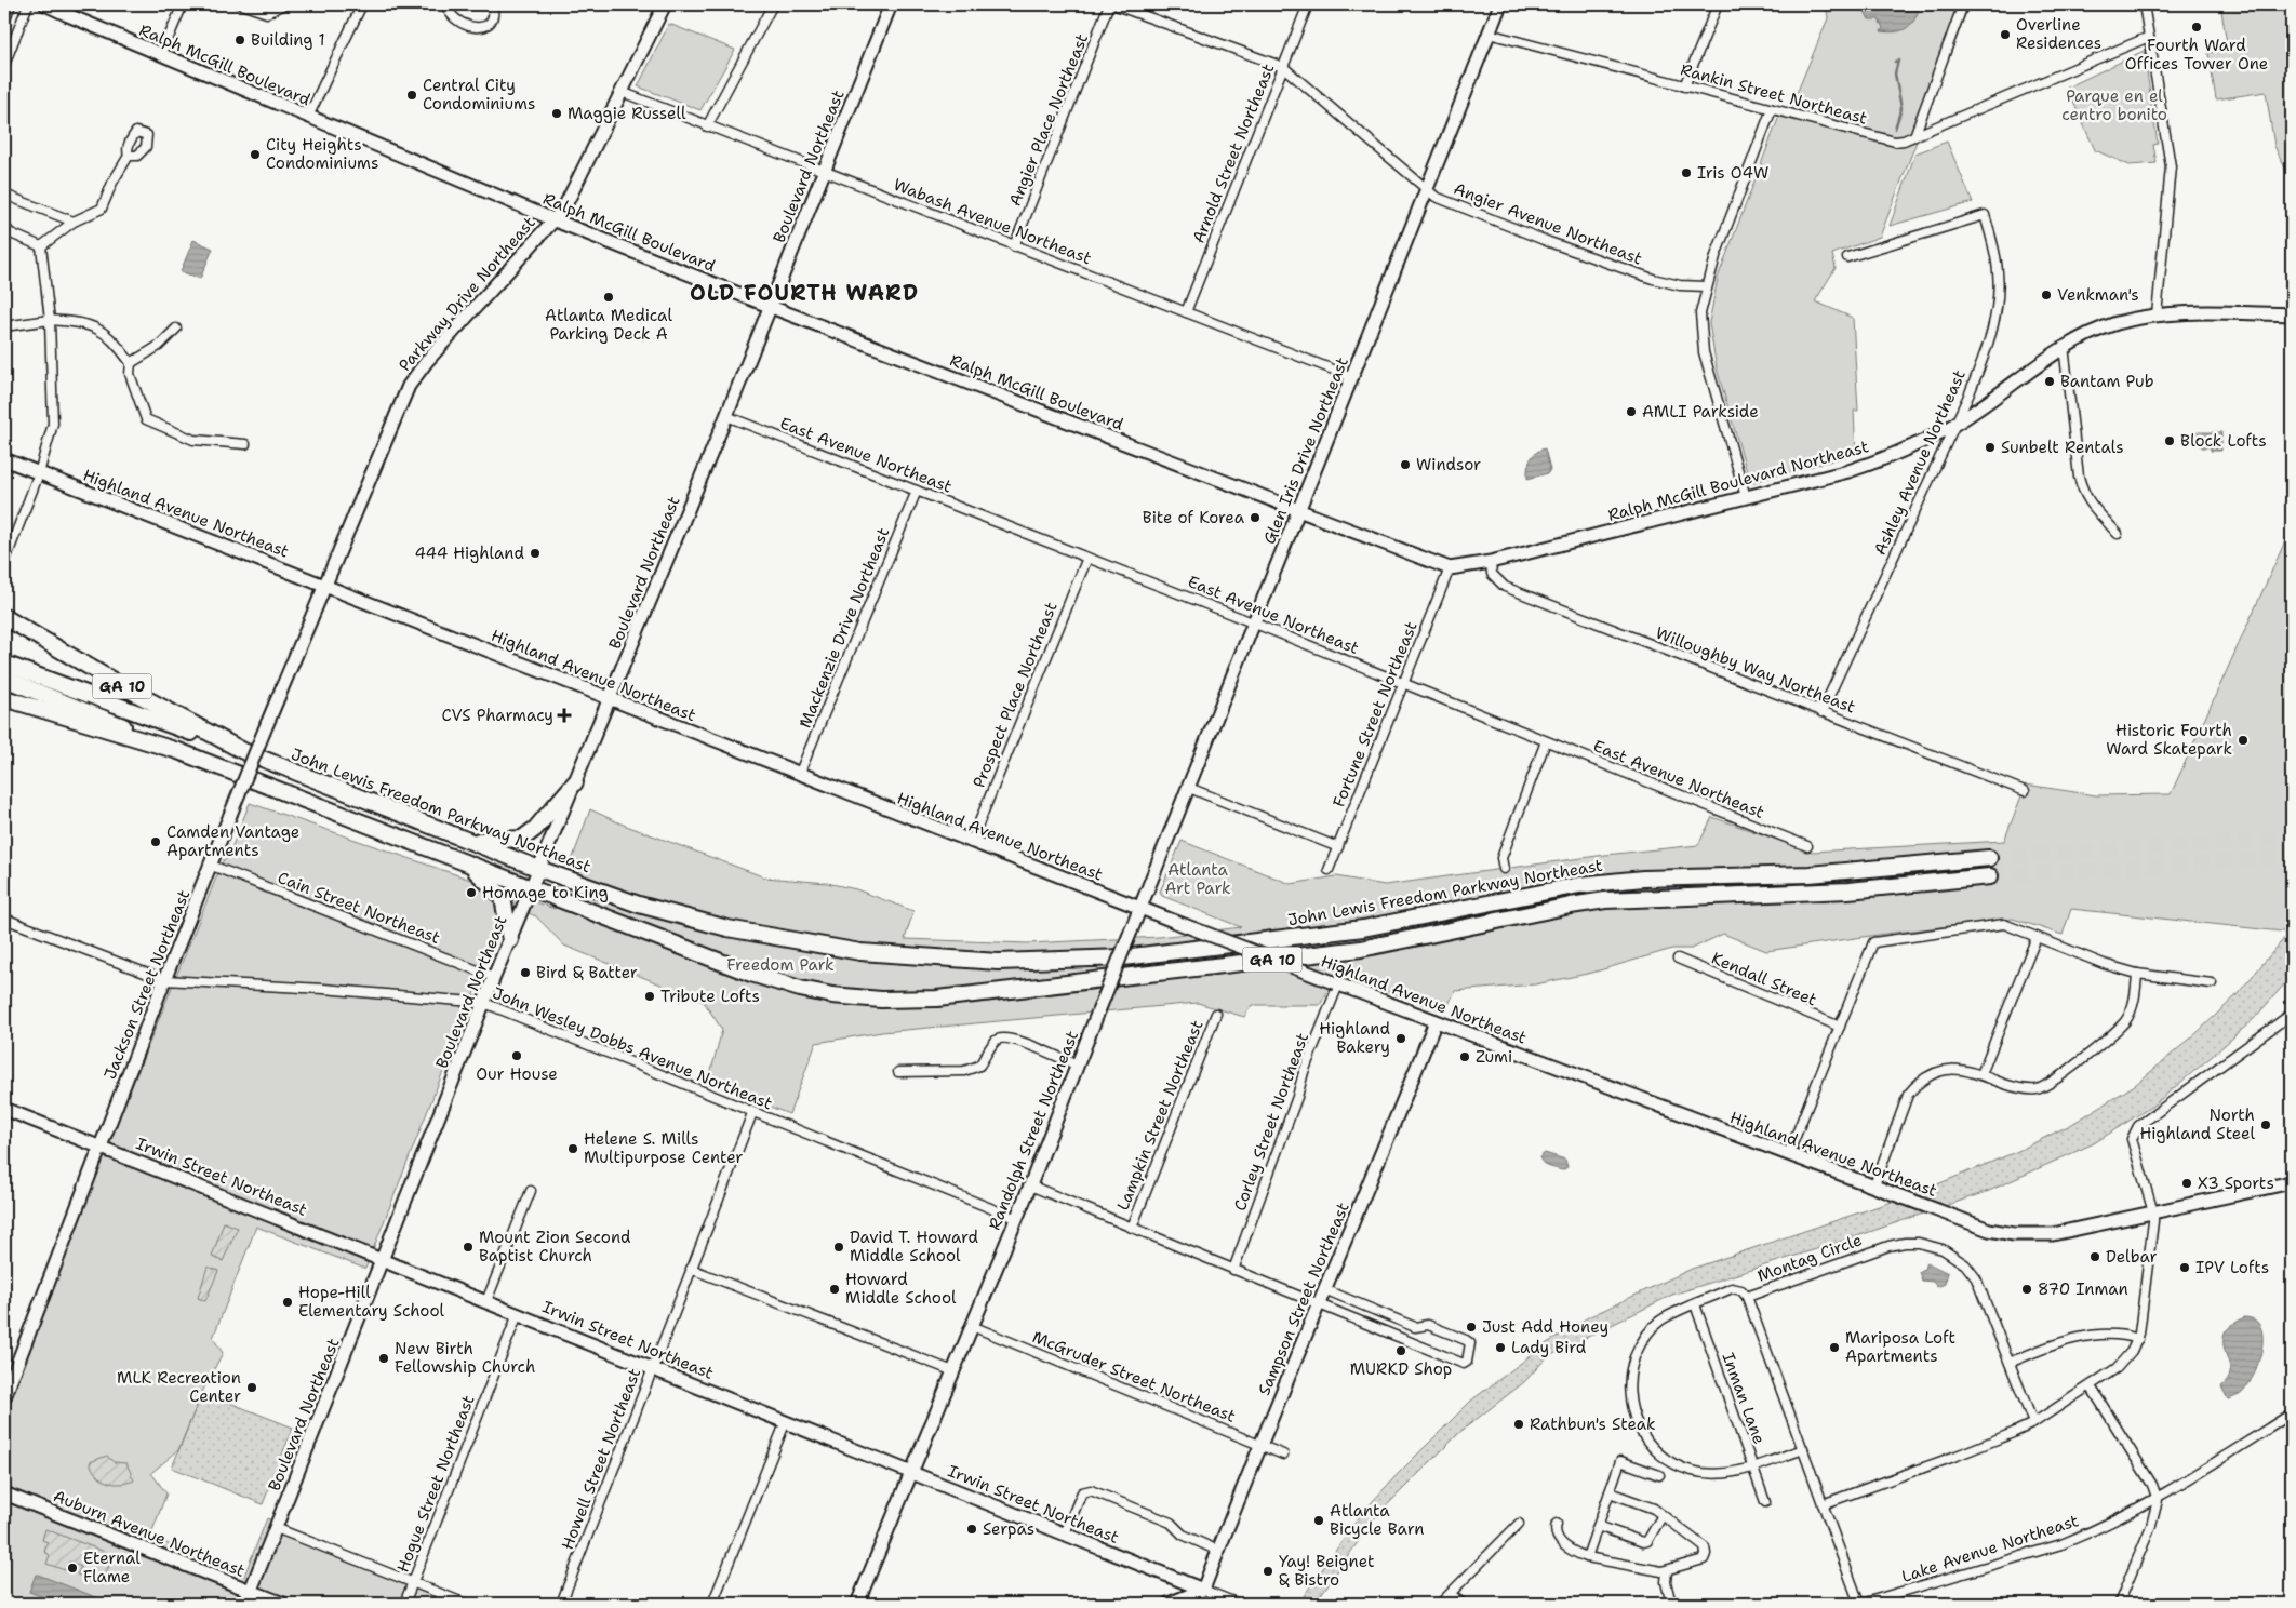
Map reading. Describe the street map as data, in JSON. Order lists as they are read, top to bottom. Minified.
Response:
{"streets":{"highway":["GA 10","John Lewis Freedom Parkway Northeast"],"main road":["Ralph McGill Boulevard","Boulevard Northeast","Parkway Drive Northeast","Glen Iris Drive Northeast","Ralph McGill Boulevard Northeast","Highland Avenue Northeast","Jackson Street Northeast","Randolph Street Northeast","Irwin Street Northeast","Sampson Street Northeast","Auburn Avenue Northeast"],"street":["Rankin Street Northeast","Angier Place Northeast","Arnold Street Northeast","Wabash Avenue Northeast","Angier Avenue Northeast","East Avenue Northeast","Ashley Avenue Northeast","Mackenzie Drive Northeast","Willoughby Way Northeast","Prospect Place Northeast","Fortune Street Northeast","Cain Street Northeast","Kendall Street","John Wesley Dobbs Avenue Northeast","Lampkin Street Northeast","Corley Street Northeast","Montag Circle","McGruder Street Northeast","Inman Lane","Howell Street Northeast","Hogue Street Northeast","Lake Avenue Northeast"]},"crossings":[["Ralph McGill Boulevard","Boulevard Northeast"],["Ralph McGill Boulevard","Parkway Drive Northeast"],["Ralph McGill Boulevard","Glen Iris Drive Northeast"],["Ralph McGill Boulevard","Ralph McGill Boulevard Northeast"],["Ralph McGill Boulevard","Fortune Street Northeast"],["Rankin Street Northeast","Glen Iris Drive Northeast"],["Angier Place Northeast","Wabash Avenue Northeast"],["Arnold Street Northeast","Wabash Avenue Northeast"],["Arnold Street Northeast","Angier Avenue Northeast"],["Boulevard Northeast","Wabash Avenue Northeast"],["Boulevard Northeast","East Avenue Northeast"],["Boulevard Northeast","Highland Avenue Northeast"],["Boulevard Northeast","John Lewis Freedom Parkway Northeast"],["Boulevard Northeast","Cain Street Northeast"],["Boulevard Northeast","John Wesley Dobbs Avenue Northeast"],["Boulevard Northeast","Irwin Street Northeast"],["Boulevard Northeast","Auburn Avenue Northeast"],["Wabash Avenue Northeast","Parkway Drive Northeast"],["Wabash Avenue Northeast","Glen Iris Drive Northeast"],["Angier Avenue Northeast","Glen Iris Drive Northeast"],["Parkway Drive Northeast","Highland Avenue Northeast"],["Parkway Drive Northeast","Jackson Street Northeast"],["Glen Iris Drive Northeast","East Avenue Northeast"],["Glen Iris Drive Northeast","Highland Avenue Northeast"],["Glen Iris Drive Northeast","Randolph Street Northeast"],["East Avenue Northeast","Mackenzie Drive Northeast"],["East Avenue Northeast","Prospect Place Northeast"],["East Avenue Northeast","Fortune Street Northeast"],["Ashley Avenue Northeast","Ralph McGill Boulevard Northeast"],["Ashley Avenue Northeast","Willoughby Way Northeast"],["Ralph McGill Boulevard Northeast","Willoughby Way Northeast"],["Ralph McGill Boulevard Northeast","Fortune Street Northeast"],["Highland Avenue Northeast","Mackenzie Drive Northeast"],["Highland Avenue Northeast","Prospect Place Northeast"],["Highland Avenue Northeast","Jackson Street Northeast"],["Highland Avenue Northeast","Corley Street Northeast"],["Highland Avenue Northeast","Randolph Street Northeast"],["Highland Avenue Northeast","Sampson Street Northeast"],["Cain Street Northeast","Jackson Street Northeast"],["Jackson Street Northeast","John Wesley Dobbs Avenue Northeast"],["Jackson Street Northeast","Irwin Street Northeast"],["John Wesley Dobbs Avenue Northeast","Randolph Street Northeast"],["John Wesley Dobbs Avenue Northeast","Howell Street Northeast"],["Randolph Street Northeast","Irwin Street Northeast"],["Randolph Street Northeast","McGruder Street Northeast"],["Irwin Street Northeast","Sampson Street Northeast"],["Irwin Street Northeast","Howell Street Northeast"],["Irwin Street Northeast","Hogue Street Northeast"],["Montag Circle","Lake Avenue Northeast"],["Sampson Street Northeast","McGruder Street Northeast"]],"districts":["OLD FOURTH WARD"],"parks":["Parque en el centro bonito","Atlanta Art Park","Freedom Park"],"places":{"other":["Fourth Ward Offices Tower One","Overline Residences","Building 1","Central City Condominiums","Maggie Russell","City Heights Condominiums","Iris O4W","Venkman's","Atlanta Medical Parking Deck A","Bantam Pub","AMLI Parkside","Block Lofts","Sunbelt Rentals","Windsor","Bite of Korea","444 Highland","Historic Fourth Ward Skatepark","Camden Vantage Apartments","Homage to King","Bird & Batter","Tribute Lofts","Highland Bakery","Our House","Zumi","North Highland Steel","Helene S. Mills Multipurpose Center","X3 Sports","Mount Zion Second Baptist Church","David T. Howard Middle School","Delbar","IPV Lofts","Howard Middle School","870 Inman","Hope-Hill Elementary School","Just Add Honey","Lady Bird","Mariposa Loft Apartments","MURKD Shop","New Birth Fellowship Church","MLK Recreation Center","Rathbun's Steak","Atlanta Bicycle Barn","Serpas","Eternal Flame","Yay! Beignet & Bistro"],"health":["CVS Pharmacy"]}}
